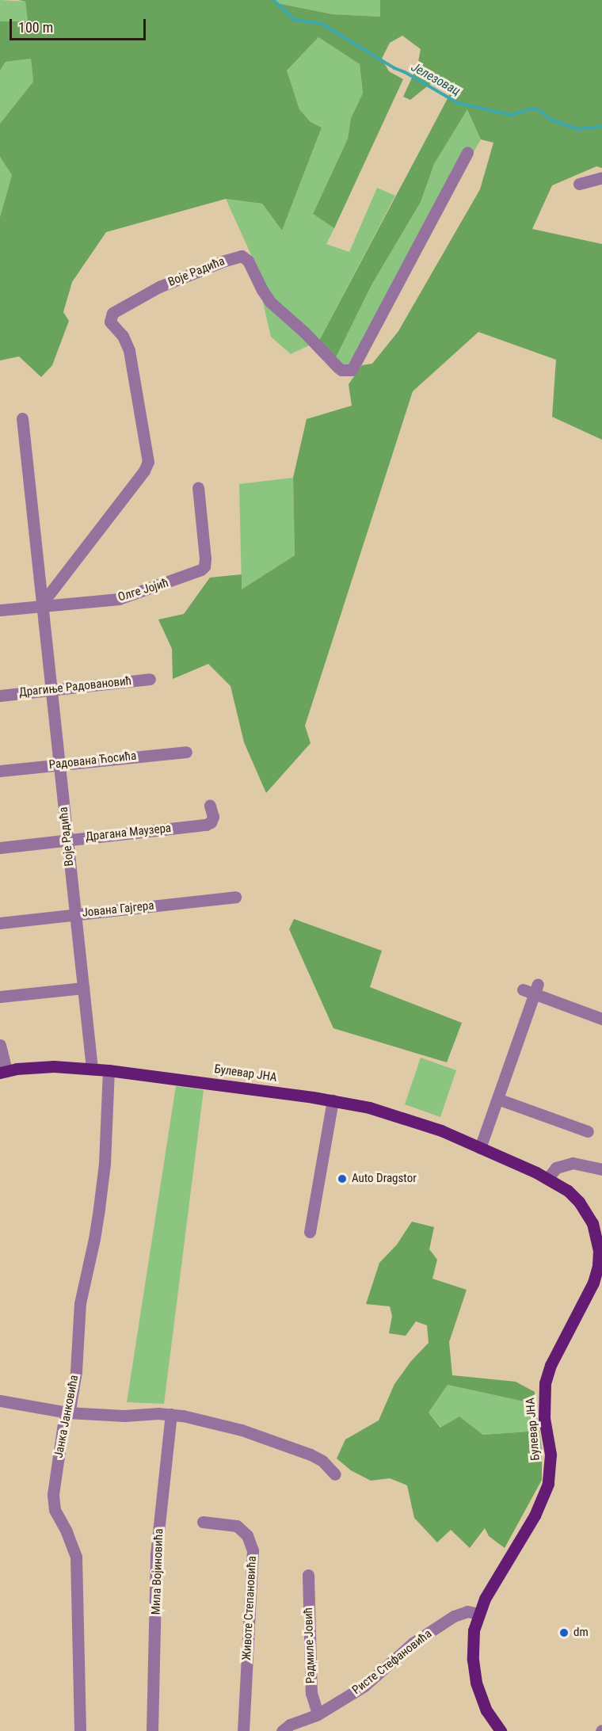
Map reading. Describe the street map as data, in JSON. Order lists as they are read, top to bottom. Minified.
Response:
{"streets":{"main road":["Булевар ЈНА"],"street":["Воје Радића","Олге Јојић","Драгиње Радовановић","Радована Ћосића","Драгана Маузера","Јована Гајгера","Јанка Јанковића","Мила Војиновића","Животе Степановића","Радмиле Јовић","Ристе Стефановића"]},"crossings":[["Воје Радића","Олге Јојић"],["Воје Радића","Драгиње Радовановић"],["Воје Радића","Радована Ћосића"],["Воје Радића","Драгана Маузера"],["Воје Радића","Јована Гајгера"],["Воје Радића","Булевар ЈНА"],["Булевар ЈНА","Јанка Јанковића"],["Булевар ЈНА","Ристе Стефановића"],["Радмиле Јовић","Ристе Стефановића"]],"water":["Јелезовац"],"places":["Auto Dragstor","dm"],"scale_bar":"100 m"}
